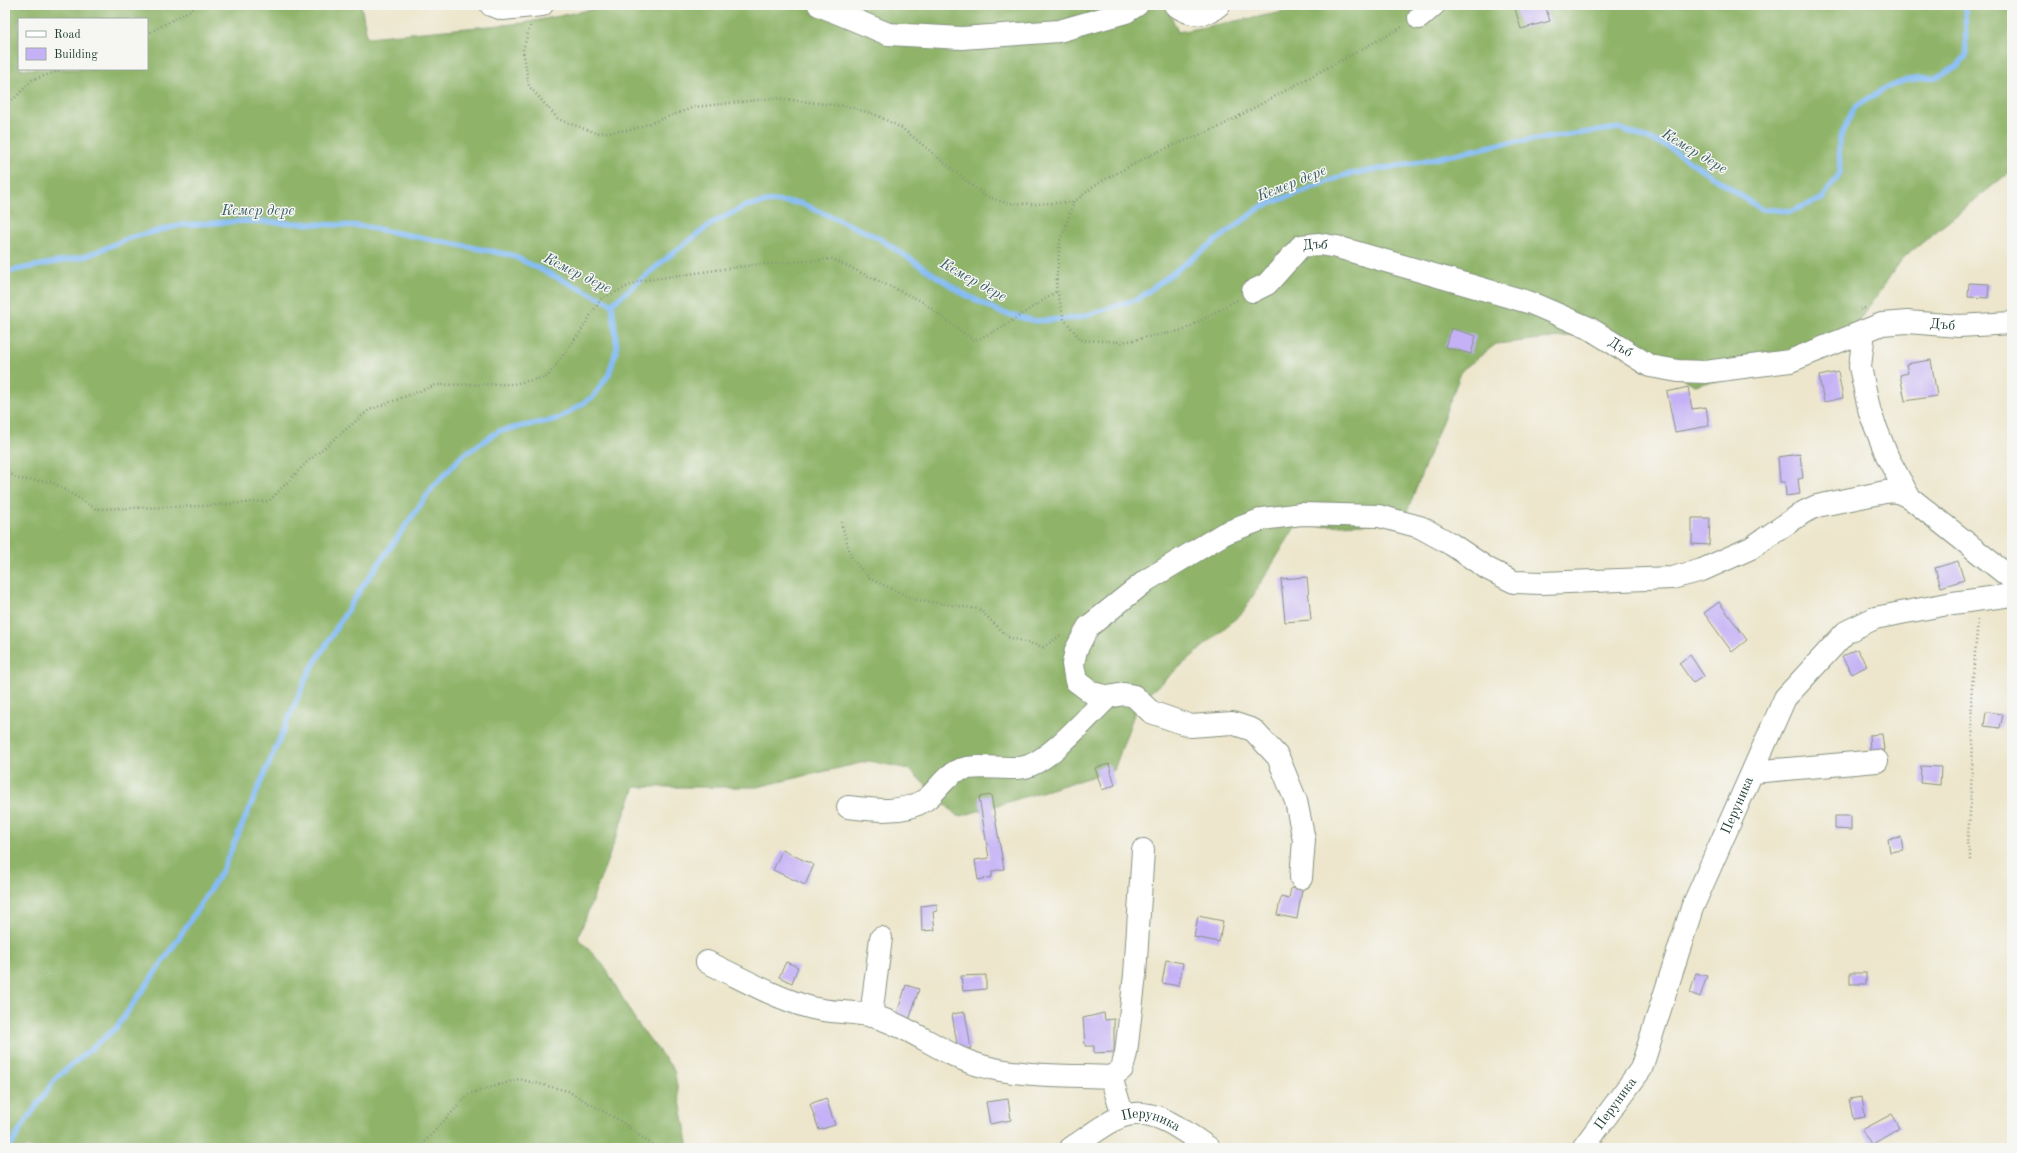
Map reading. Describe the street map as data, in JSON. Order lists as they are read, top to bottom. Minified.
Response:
{"streets":{"street":["Дъб","Перуника"]},"water":["Кемер дере"],"legend":["Road","Building"]}
